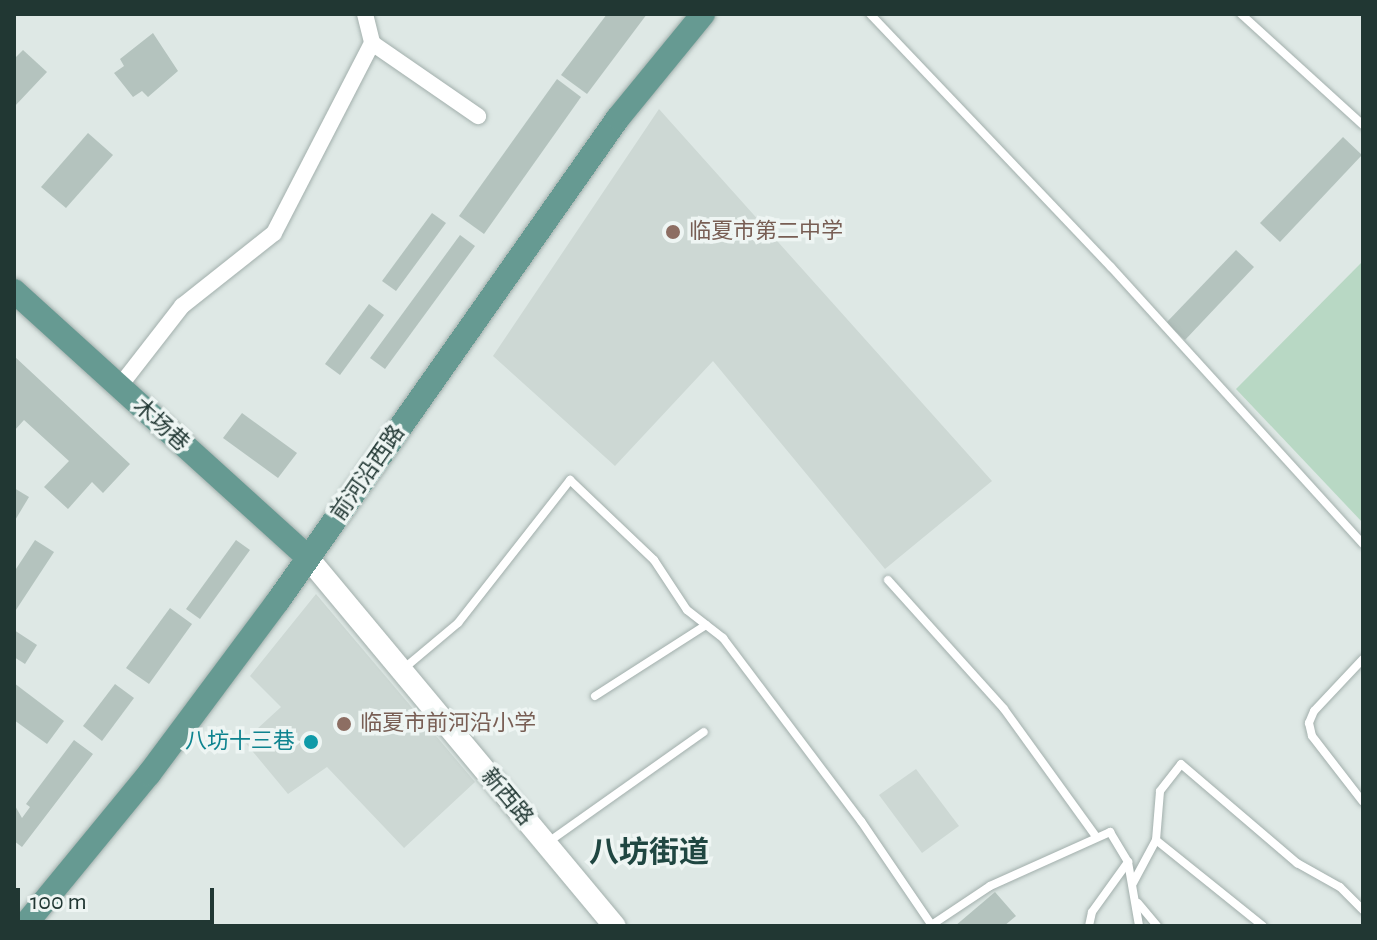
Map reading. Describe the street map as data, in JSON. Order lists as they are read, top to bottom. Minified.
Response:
{"streets":{"main road":["木场巷","前河沿西路","新西路"]},"crossings":[["木场巷","前河沿西路"],["木场巷","新西路"],["前河沿西路","新西路"]],"districts":["八坊街道"],"places":["临夏市第二中学","临夏市前河沿小学","八坊十三巷"],"scale_bar":"100 m"}
